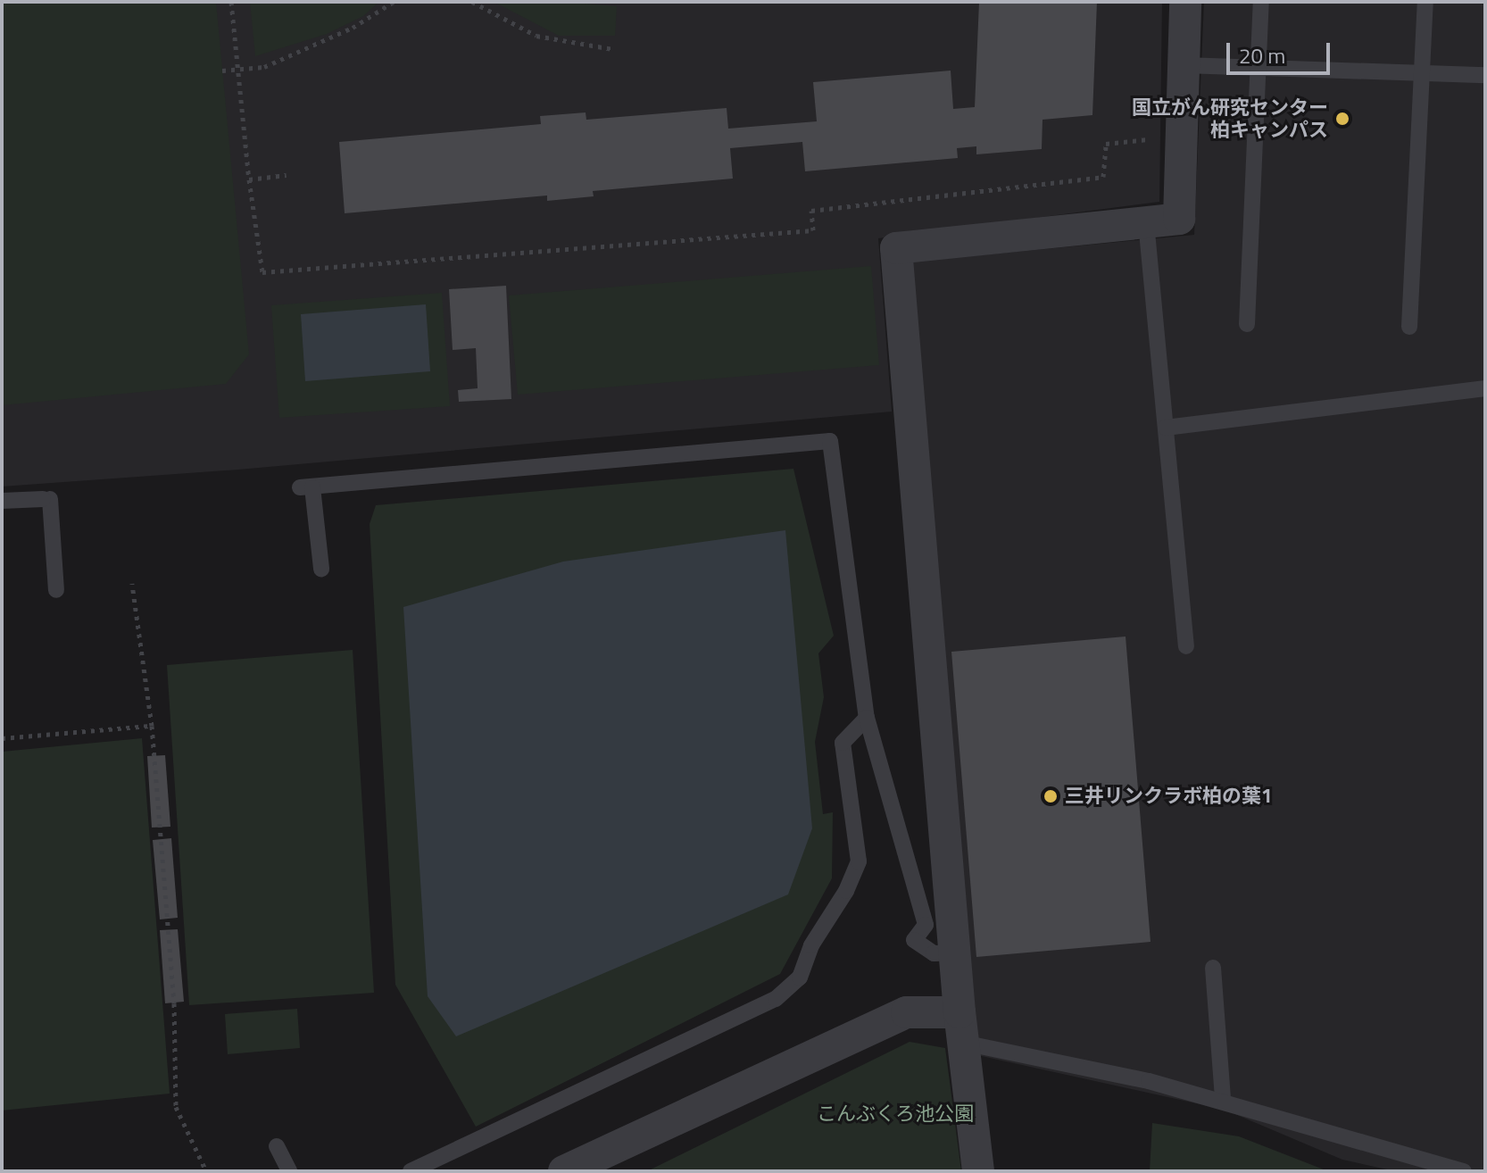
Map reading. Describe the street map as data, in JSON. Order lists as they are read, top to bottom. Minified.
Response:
{"parks":["こんぶくろ池公園"],"places":["国立がん研究センター 柏キャンパス","三井リンクラボ柏の葉1"],"scale_bar":"20 m"}
